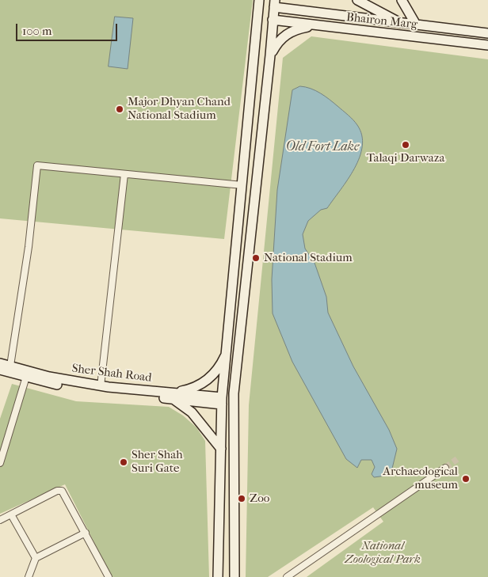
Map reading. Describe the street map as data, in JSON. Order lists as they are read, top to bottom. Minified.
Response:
{"streets":{"main road":["Bhairon Marg","Sher Shah Road"]},"water":["Old Fort Lake"],"parks":["National Zoological Park"],"places":["Major Dhyan Chand National Stadium","Talaqi Darwaza","National Stadium","Sher Shah Suri Gate","Archaeological museum","Zoo"],"scale_bar":"100 m"}
